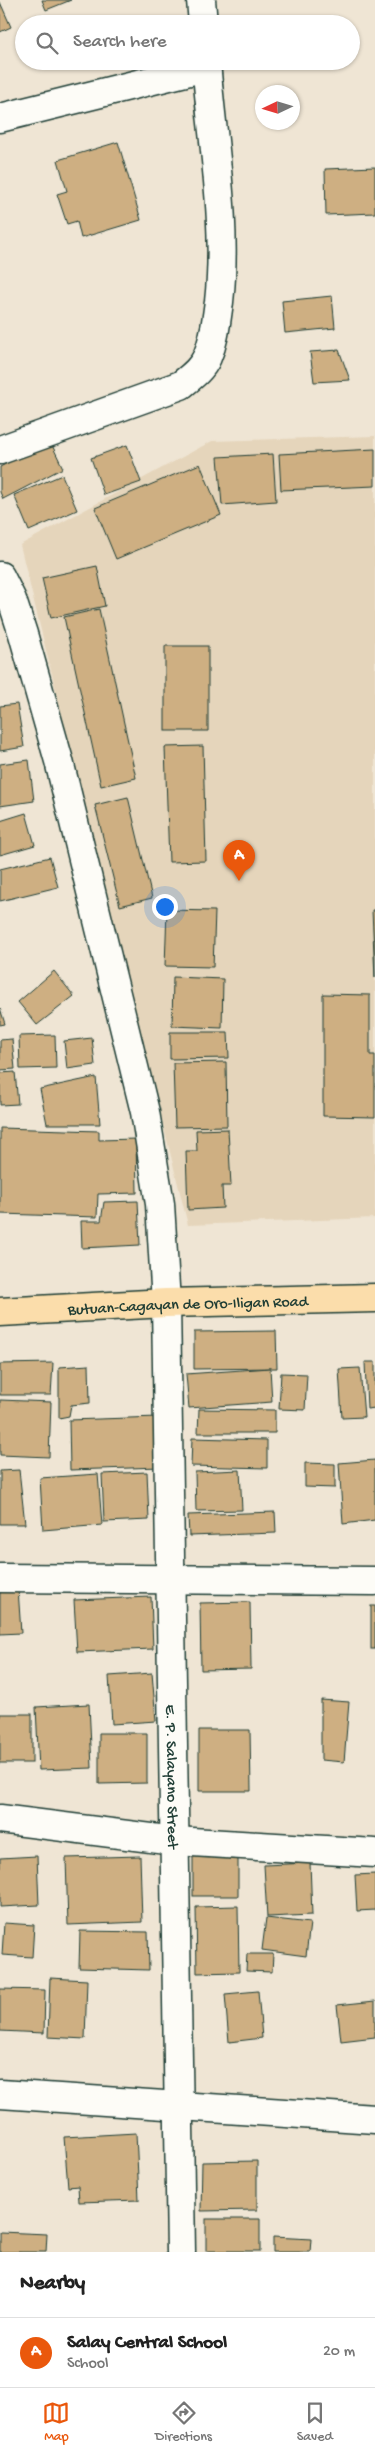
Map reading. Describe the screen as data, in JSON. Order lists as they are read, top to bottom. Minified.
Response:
{"streets":{"highway":["Butuan-Cagayan de Oro-Iligan Road"],"street":["E. P. Salayano Street"]},"crossings":[["Butuan-Cagayan de Oro-Iligan Road","E. P. Salayano Street"]],"north":"left","page":{"search":"Search here","pins":"A","heading":"Nearby","list":[{"mark":"A","name":"Salay Central School","note":"School","value":"20 m"}],"nav":["Map","Directions","Saved"]}}
